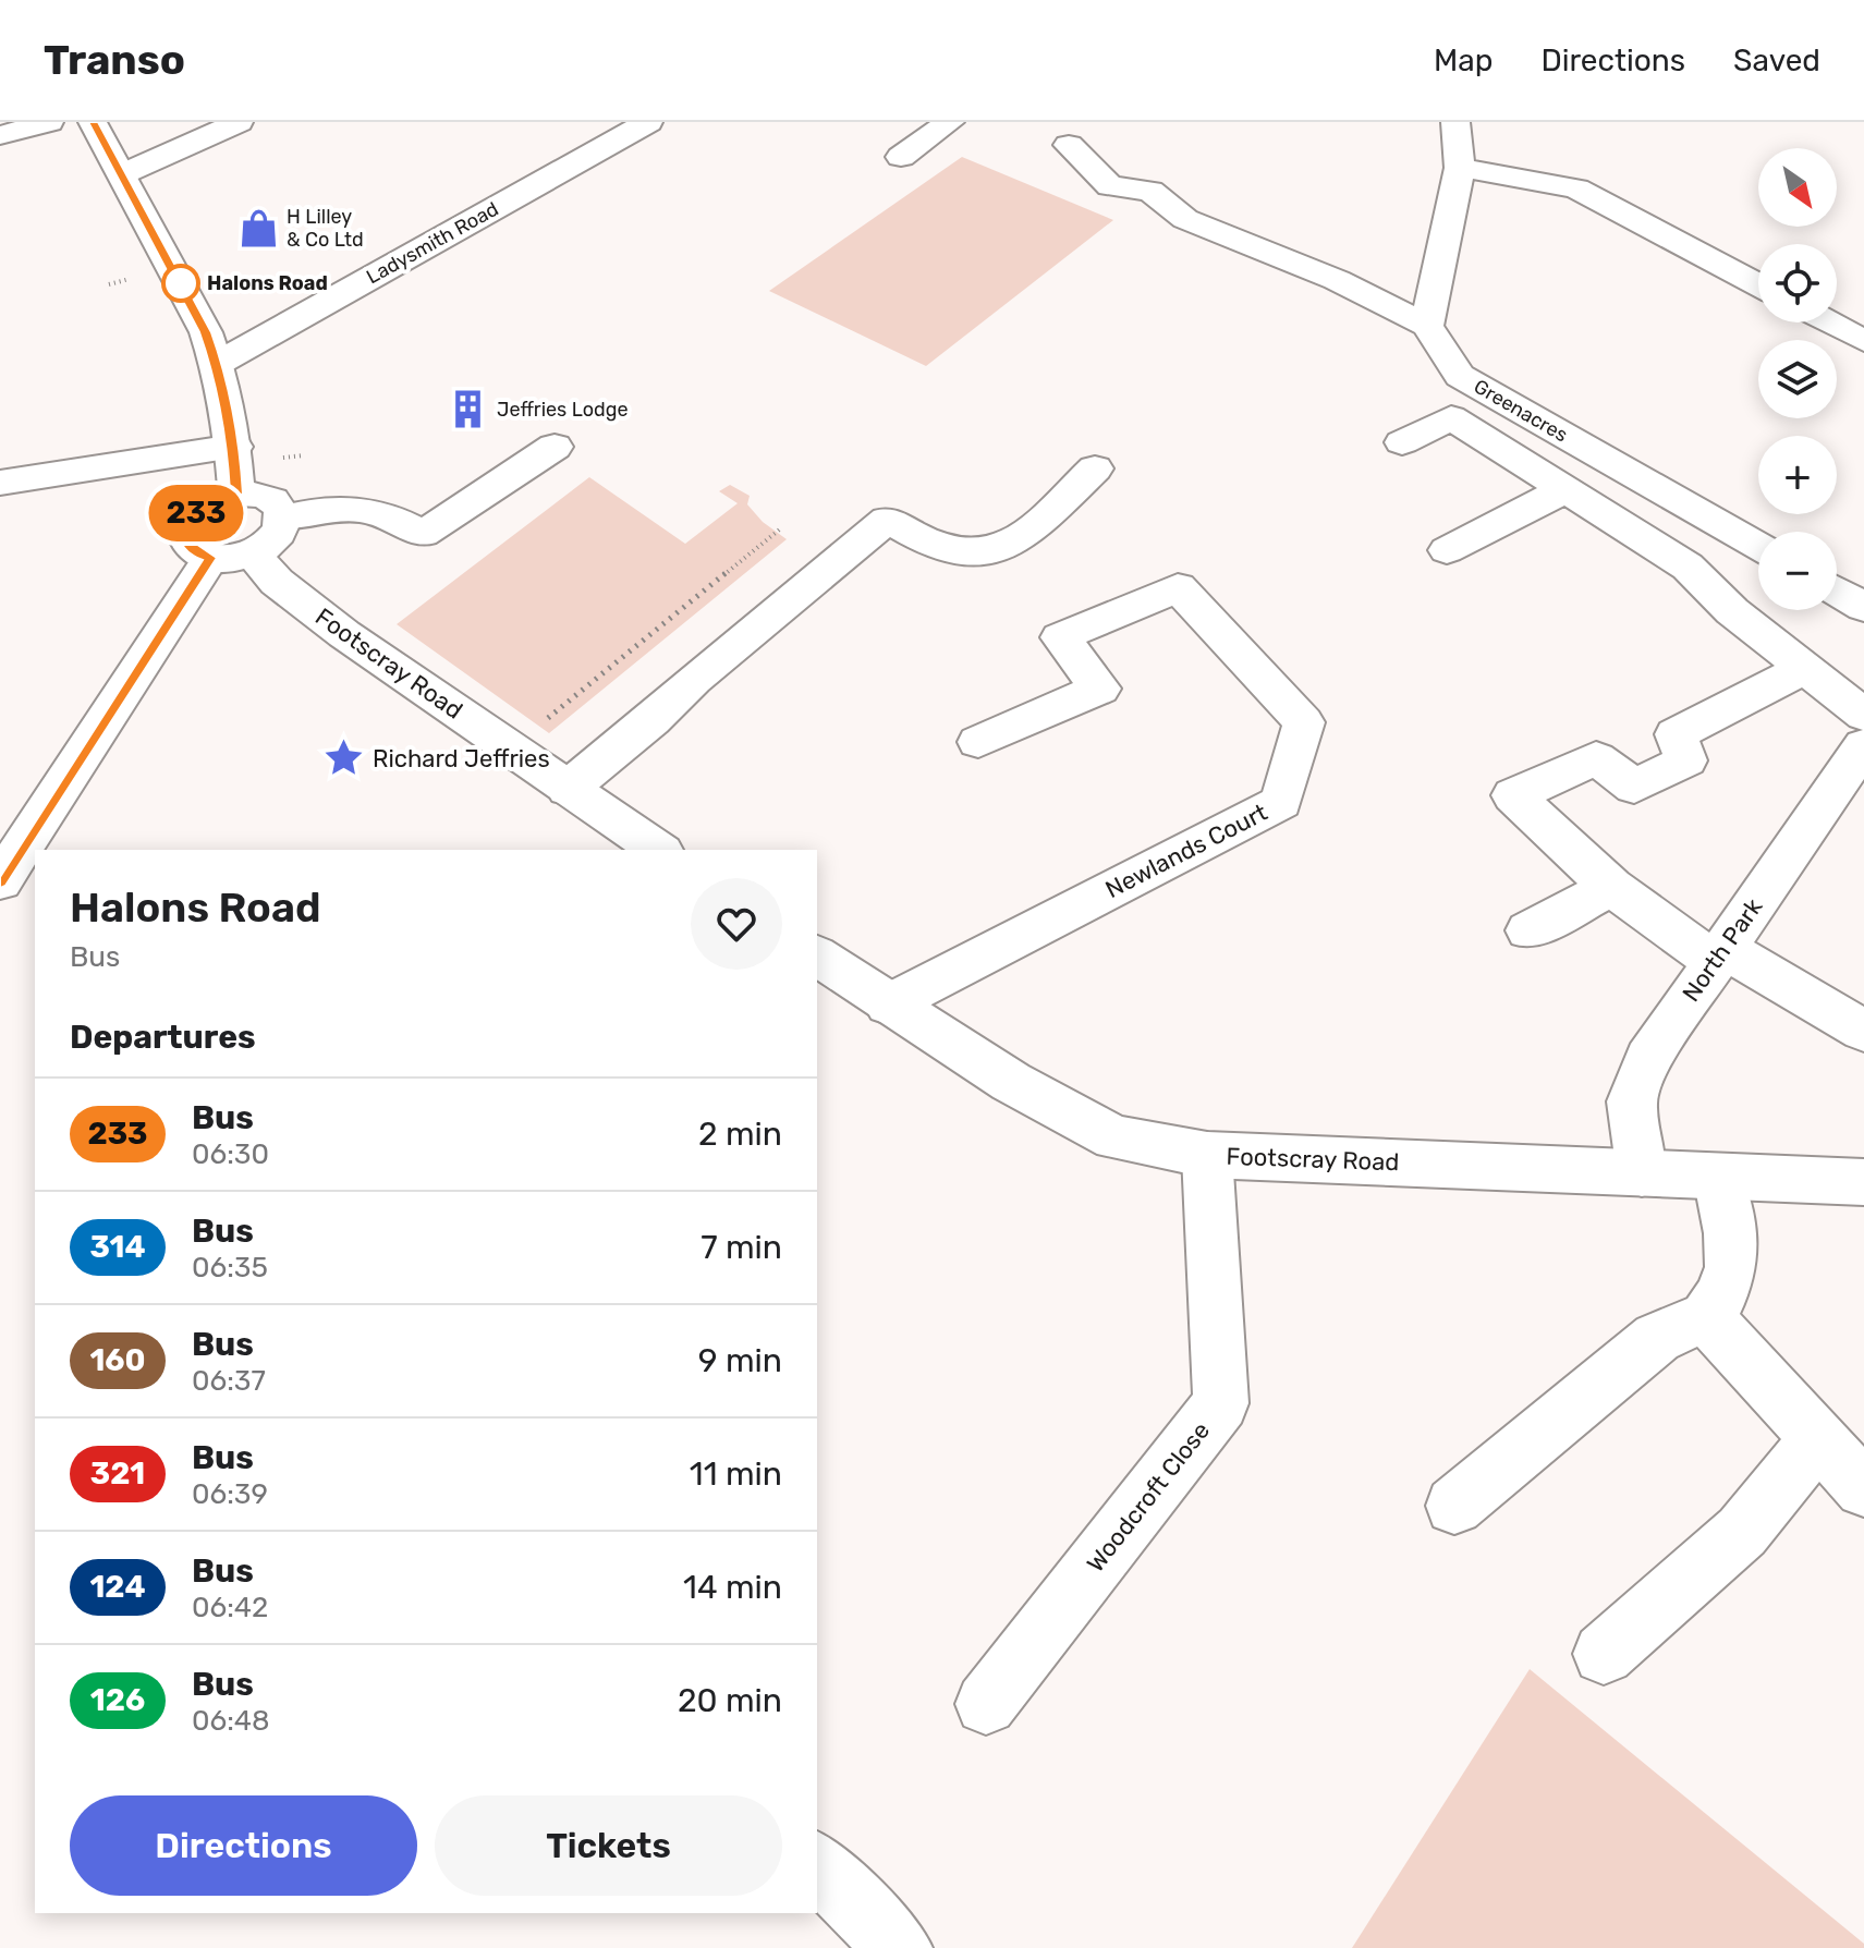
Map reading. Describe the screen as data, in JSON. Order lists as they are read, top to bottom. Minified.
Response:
{"streets":{"street":["Ladysmith Road","Greenacres","Footscray Road","Newlands Court","North Park","Woodcroft Close"]},"crossings":[["Footscray Road","Newlands Court"],["Footscray Road","North Park"],["Footscray Road","Woodcroft Close"]],"places":{"shop":["H Lilley & Co Ltd"],"other":["Halons Road"],"building":["Jeffries Lodge"],"place":["Richard Jeffries"]},"lines":["bus line 233"],"north":"bottom right","page":{"header":"Transo","nav":["Map","Directions","Saved"],"on_map":"233","map_buttons":["+","−"],"heading":[["Halons Road","Bus"],"Departures"],"list":[{"mark":"233","name":"Bus","note":"06:30","value":"2 min"},{"mark":"314","name":"Bus","note":"06:35","value":"7 min"},{"mark":"160","name":"Bus","note":"06:37","value":"9 min"},{"mark":"321","name":"Bus","note":"06:39","value":"11 min"},{"mark":"124","name":"Bus","note":"06:42","value":"14 min"},{"mark":"126","name":"Bus","note":"06:48","value":"20 min"}],"buttons":["Directions","Tickets"]}}
